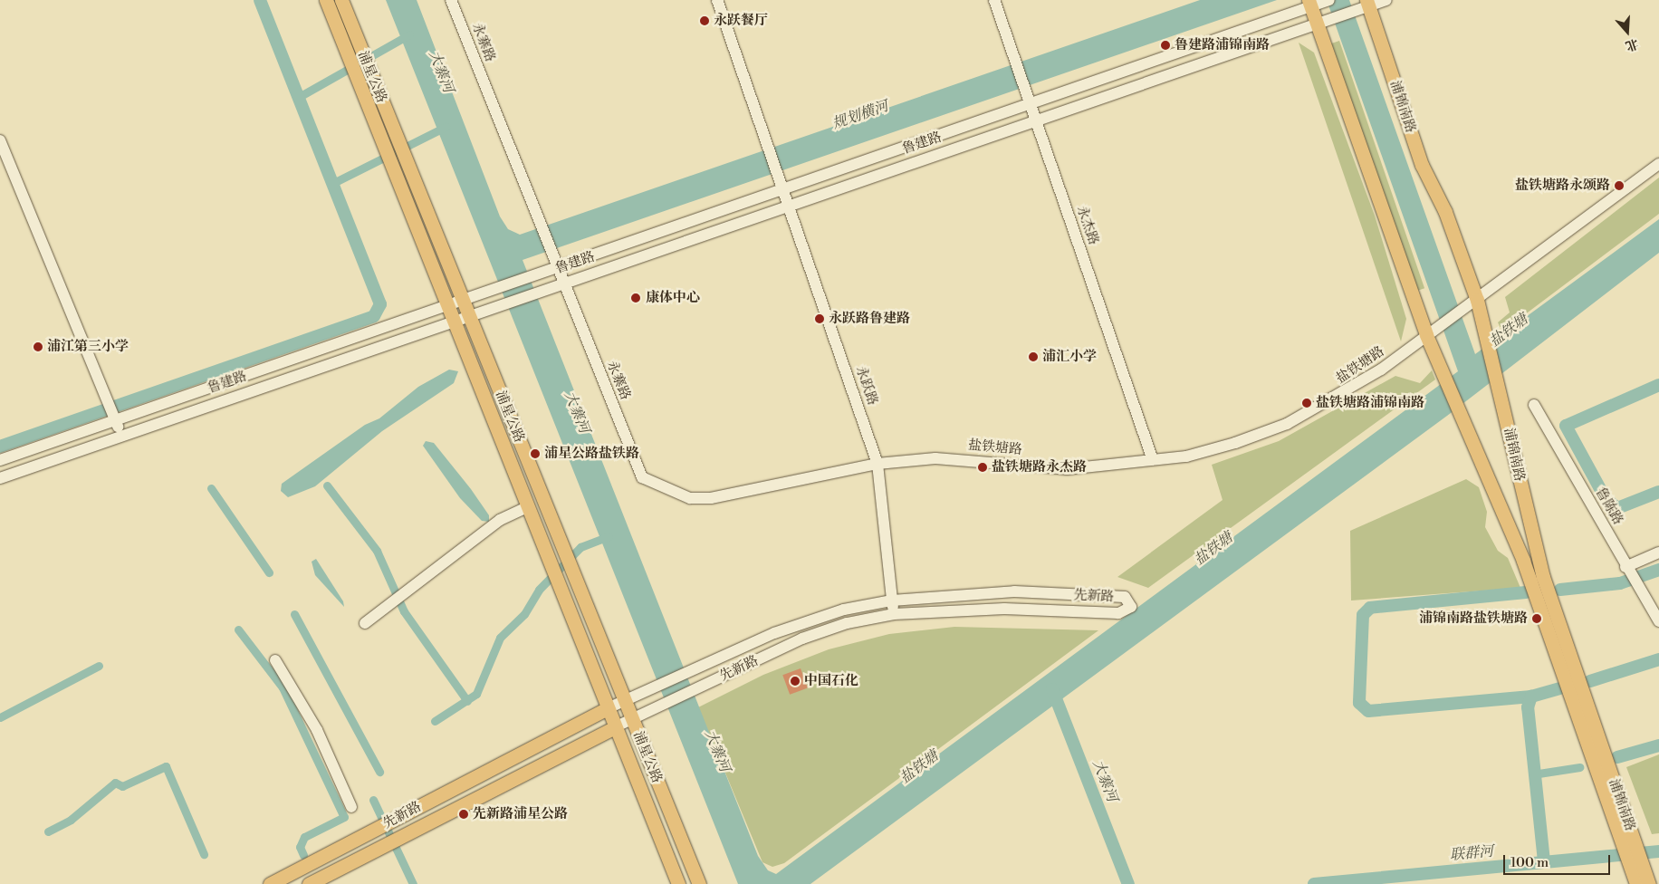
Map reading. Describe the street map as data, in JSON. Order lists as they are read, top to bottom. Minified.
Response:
{"streets":{"main road":["浦星公路","浦锦南路","先新路"],"street":["永寨路","鲁建路","永杰路","盐铁塘路","永跃路","鲁陈路"]},"crossings":[["永寨路","鲁建路"],["永寨路","盐铁塘路"],["浦星公路","鲁建路"],["浦星公路","先新路"],["浦锦南路","鲁建路"],["浦锦南路","盐铁塘路"],["鲁建路","永杰路"],["鲁建路","永跃路"],["永杰路","盐铁塘路"],["盐铁塘路","永跃路"],["永跃路","先新路"]],"water":["大寨河","规划横河","盐铁塘","联群河"],"places":["永跃餐厅","鲁建路浦锦南路","盐铁塘路永颂路","康体中心","永跃路鲁建路","浦江第三小学","浦汇小学","盐铁塘路浦锦南路","浦星公路盐铁路","盐铁塘路永杰路","浦锦南路盐铁塘路","中国石化","先新路浦星公路"],"scale_bar":"100 m","north":"bottom"}
